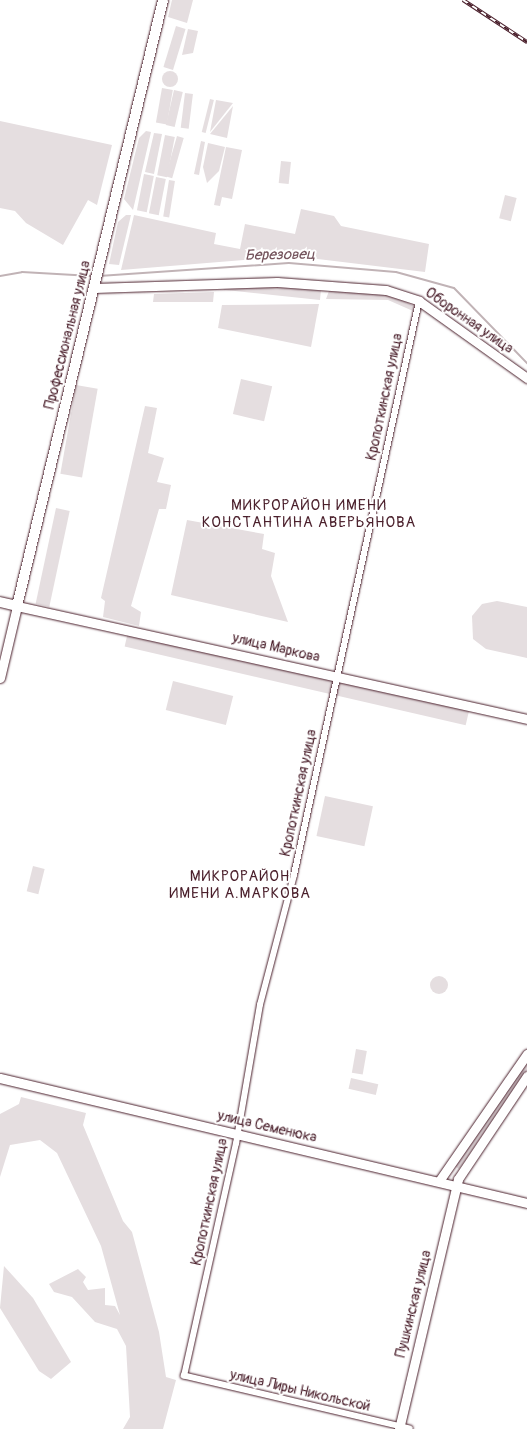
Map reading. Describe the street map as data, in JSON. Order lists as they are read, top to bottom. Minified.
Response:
{"streets":{"main road":["Оборонная улица","Профессиональная улица","улица Маркова","улица Семенюка","Пушкинская улица"],"street":["Кропоткинская улица","улица Лиры Никольской"]},"crossings":[["Оборонная улица","Профессиональная улица"],["Оборонная улица","Кропоткинская улица"],["Профессиональная улица","улица Маркова"],["Кропоткинская улица","улица Маркова"],["Кропоткинская улица","улица Семенюка"],["Кропоткинская улица","улица Лиры Никольской"],["улица Семенюка","Пушкинская улица"],["Пушкинская улица","улица Лиры Никольской"]],"districts":["МИКРОРАЙОН ИМЕНИ КОНСТАНТИНА АВЕРЬЯНОВА","МИКРОРАЙОН ИМЕНИ А.МАРКОВА"],"water":["Березовец"]}
